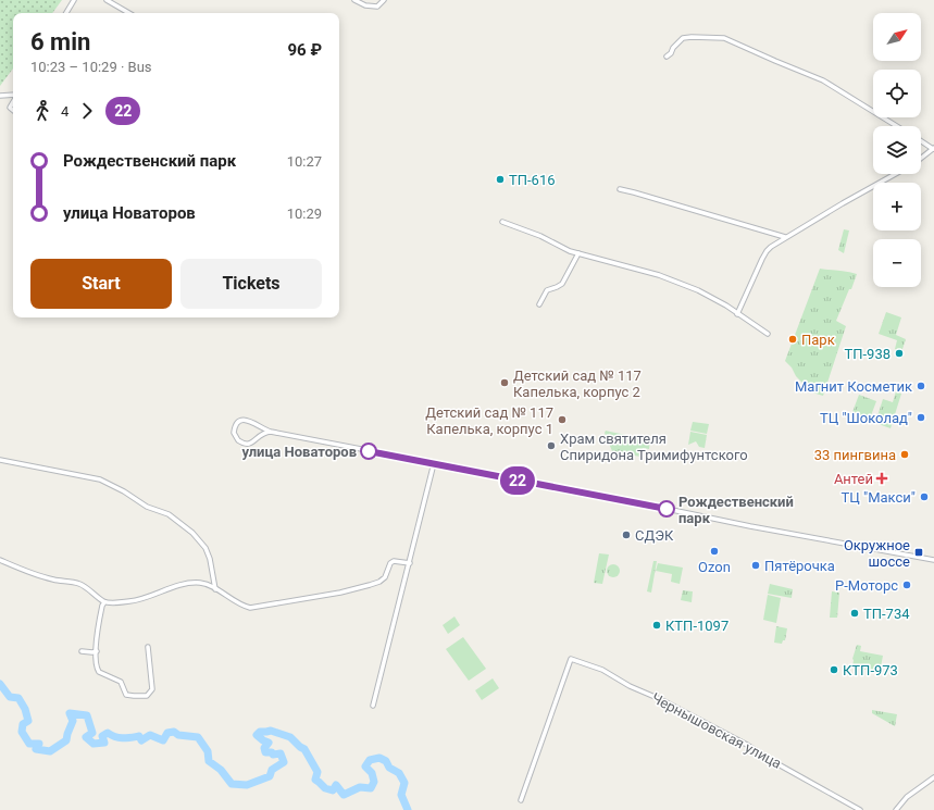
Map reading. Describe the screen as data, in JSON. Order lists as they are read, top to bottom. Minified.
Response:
{"streets":{"street":["Чернышовская улица"]},"places":{"other":["ТП-616","Парк","ТП-938","Детский сад № 117 Капелька, корпус 2","Магнит Косметик","ТЦ \"Шоколад\"","Детский сад № 117 Капелька, корпус 1","Храм святителя Спиридона Тримифунтского","улица Новаторов","33 пингвина","ТЦ \"Макси\"","Рождественский парк","СДЭК","Ozon","Пятёрочка","Р-Моторс","ТП-734","КТП-1097","КТП-973"],"health":["Антей"],"transit":["Окружное шоссе"]},"lines":["bus line 22"],"north":"top right","page":{"on_map":"22","map_buttons":["+","−"],"heading":["6 min","10:23 – 10:29 · Bus","96 ₽"],"legs":["4","22"],"list":[{"name":"Рождественский парк","value":"10:27"},{"name":"улица Новаторов","value":"10:29"}],"buttons":["Start","Tickets"]}}
